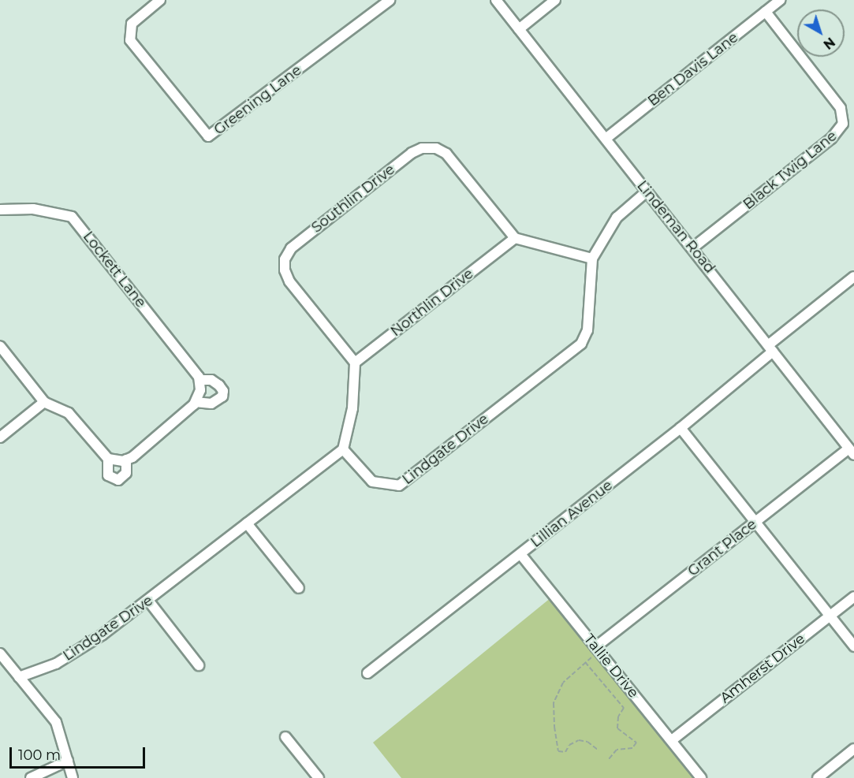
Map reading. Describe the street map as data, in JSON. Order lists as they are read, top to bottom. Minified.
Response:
{"streets":{"street":["Ben Davis Lane","Greening Lane","Black Twig Lane","Southlin Drive","Lindeman Road","Lockett Lane","Northlin Drive","Lindgate Drive","Lillian Avenue","Grant Place","Tallie Drive","Amherst Drive"]},"crossings":[["Ben Davis Lane","Black Twig Lane"],["Ben Davis Lane","Lindeman Road"],["Black Twig Lane","Lindeman Road"],["Southlin Drive","Northlin Drive"],["Lindeman Road","Lindgate Drive"],["Lindeman Road","Lillian Avenue"],["Lindeman Road","Grant Place"],["Lillian Avenue","Tallie Drive"],["Grant Place","Tallie Drive"],["Tallie Drive","Amherst Drive"]],"scale_bar":"100 m","north":"bottom right"}
